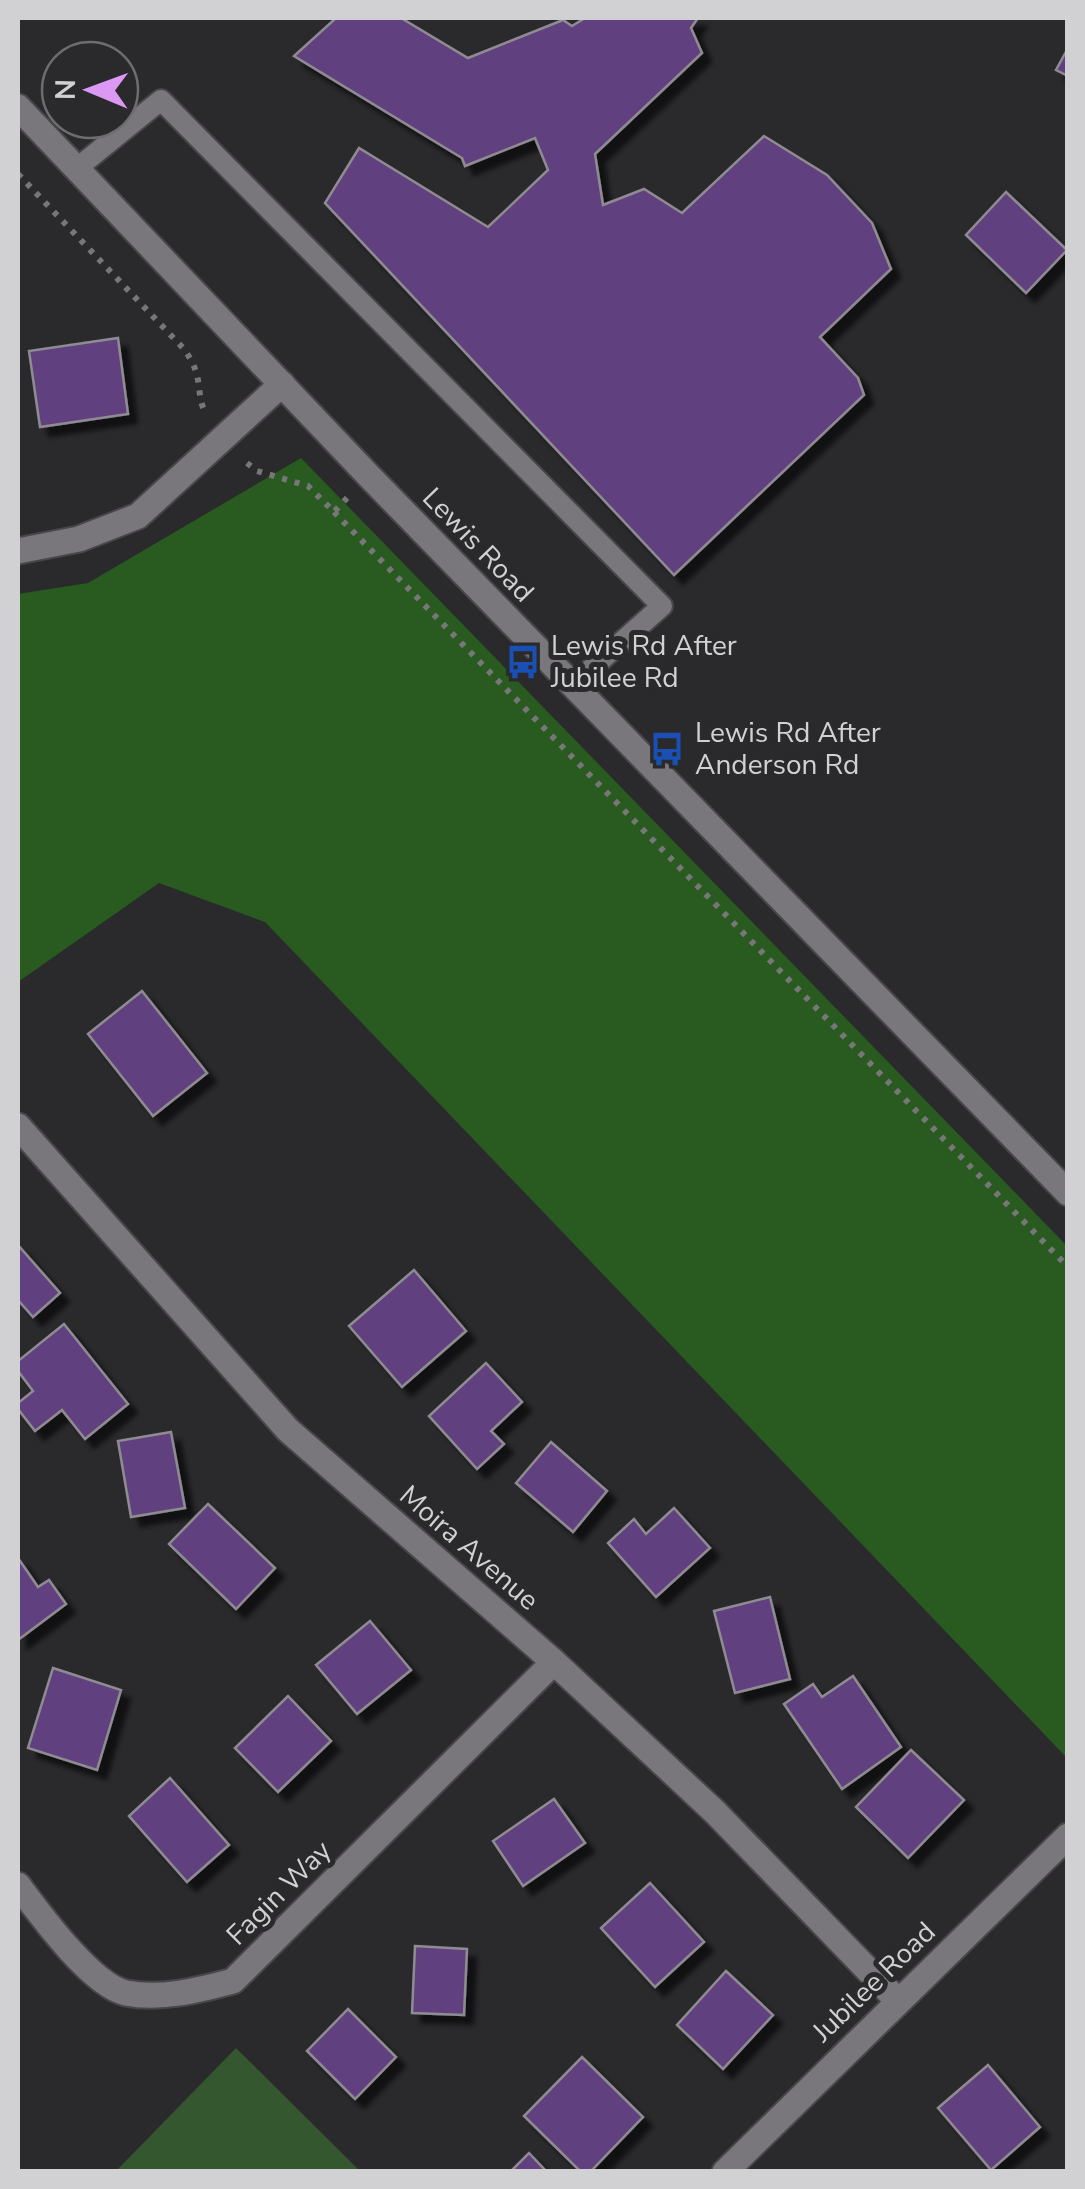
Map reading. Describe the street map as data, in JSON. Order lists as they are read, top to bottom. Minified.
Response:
{"streets":{"street":["Lewis Road","Moira Avenue","Fagin Way","Jubilee Road"]},"crossings":[["Moira Avenue","Fagin Way"],["Moira Avenue","Jubilee Road"]],"places":{"bus stop":["Lewis Rd After Jubilee Rd","Lewis Rd After Anderson Rd"]},"north":"left"}
